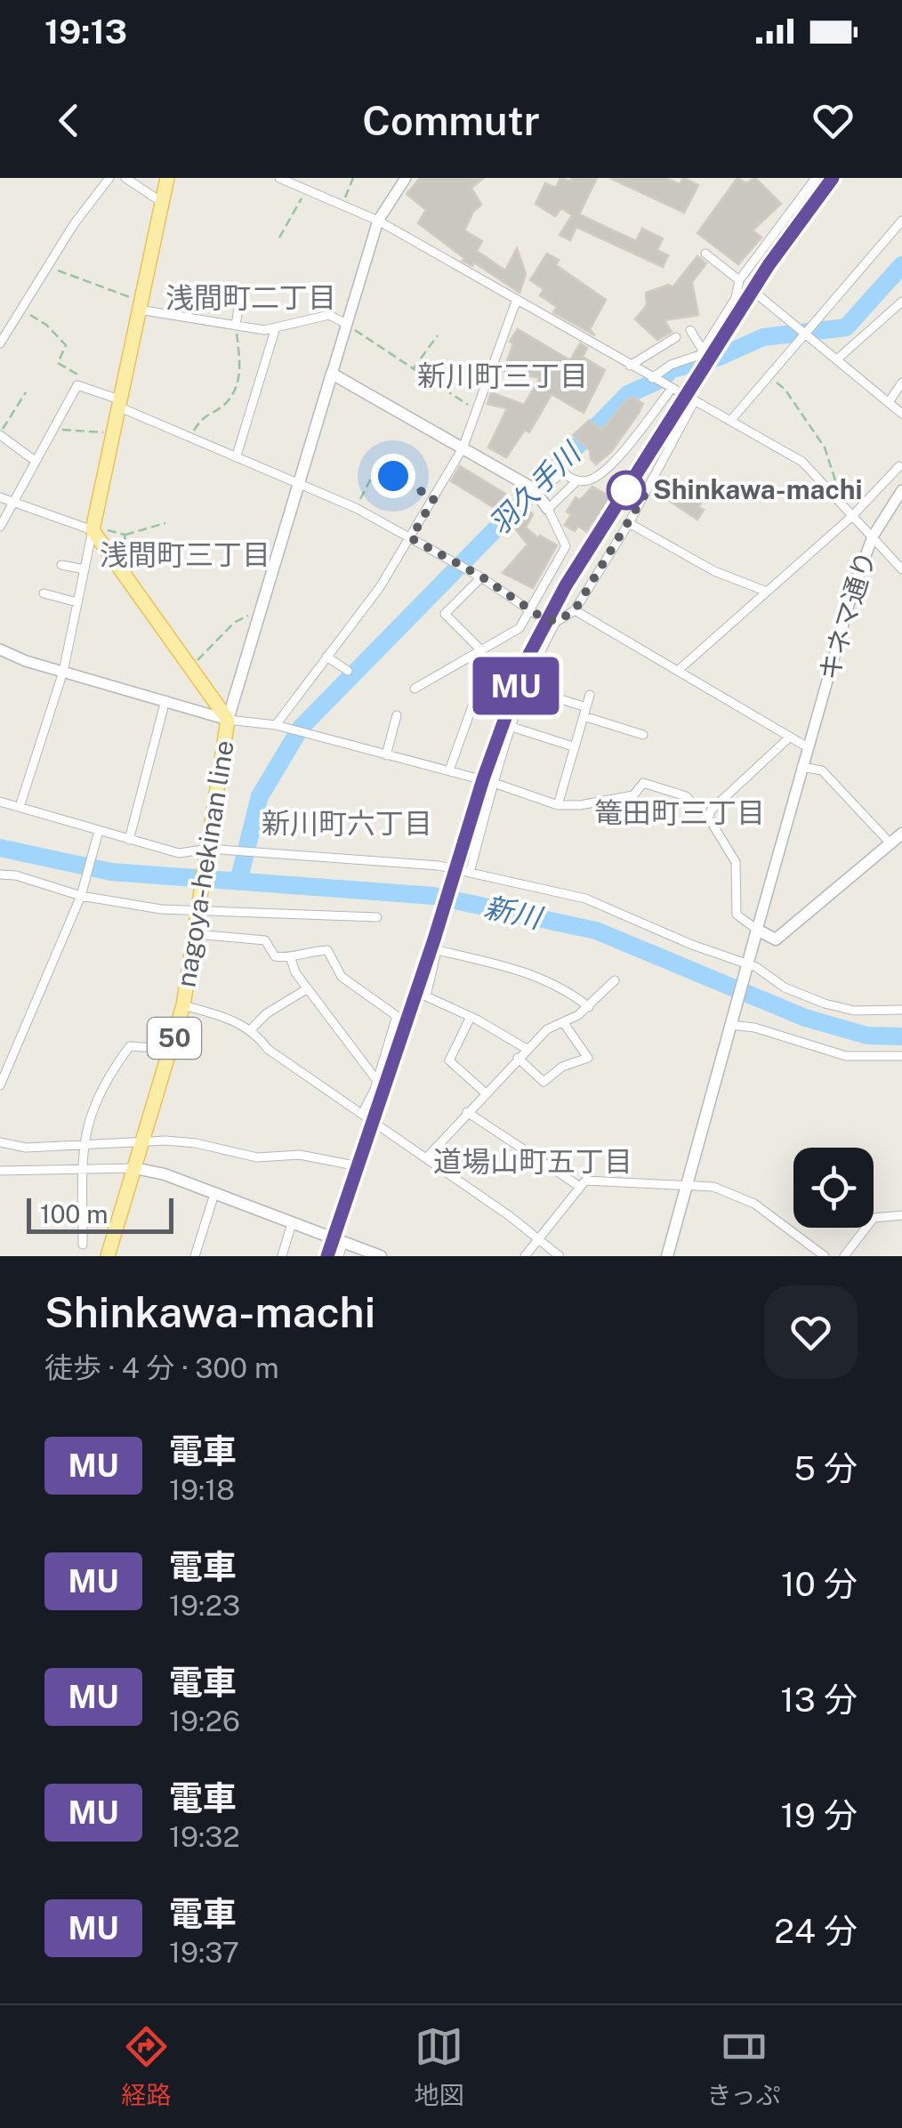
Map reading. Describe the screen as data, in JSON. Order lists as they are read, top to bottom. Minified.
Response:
{"streets":{"main road":["nagoya-hekinan line","50"],"street":["キネマ通り"]},"districts":["浅間町二丁目","新川町三丁目","浅間町三丁目","篭田町三丁目","新川町六丁目","道場山町五丁目"],"water":["羽久手川","新川"],"places":["Shinkawa-machi"],"scale_bar":"100 m","page":{"status":"19:13","header":"Commutr","on_map":"MU","scale":"100 m","heading":["Shinkawa-machi","徒歩 · 4 分 · 300 m"],"list":[{"mark":"MU","name":"電車","note":"19:18","value":"5 分"},{"mark":"MU","name":"電車","note":"19:23","value":"10 分"},{"mark":"MU","name":"電車","note":"19:26","value":"13 分"},{"mark":"MU","name":"電車","note":"19:32","value":"19 分"},{"mark":"MU","name":"電車","note":"19:37","value":"24 分"}],"tabs":["経路","地図","きっぷ"]}}
